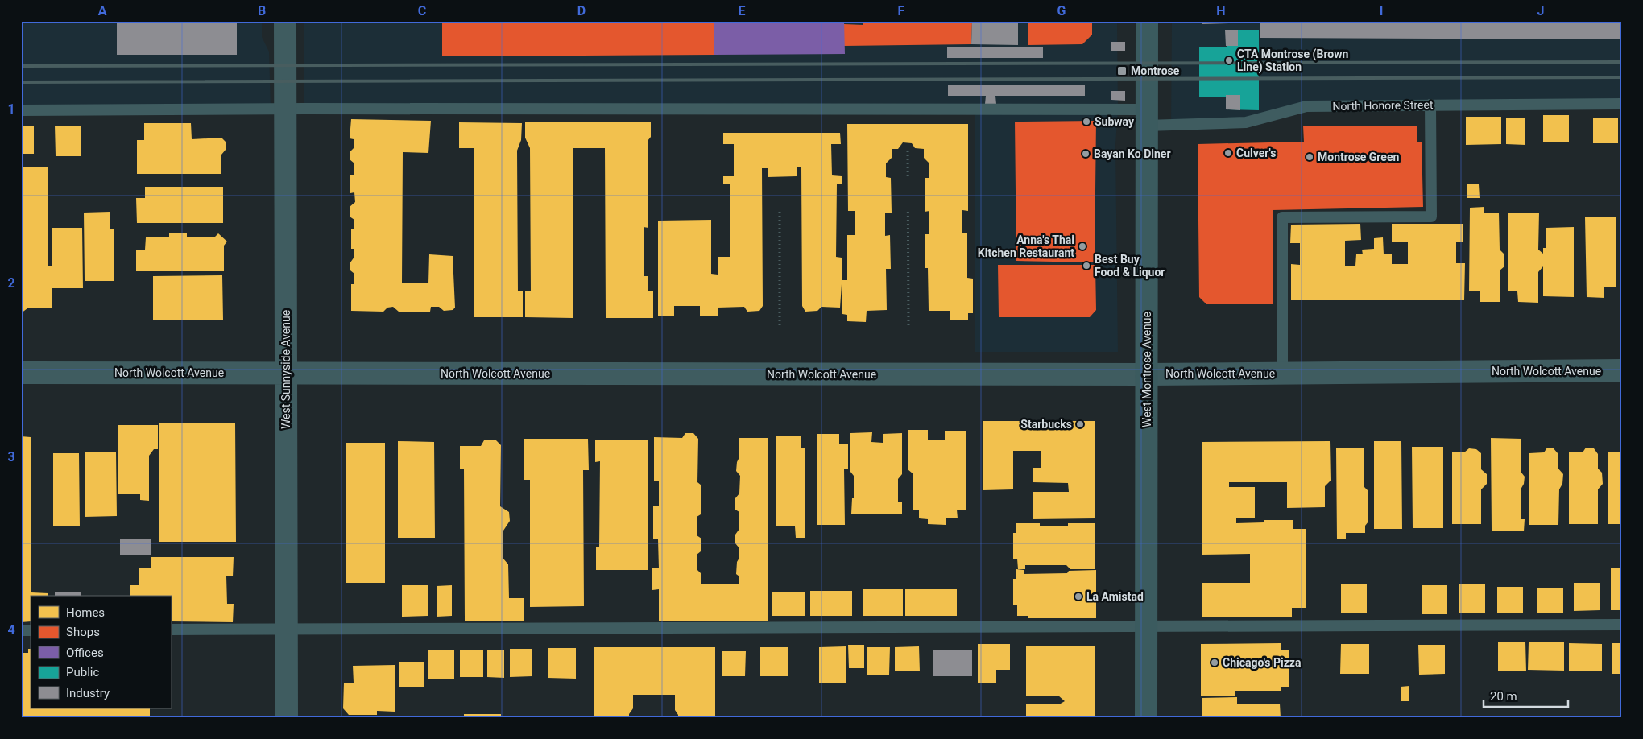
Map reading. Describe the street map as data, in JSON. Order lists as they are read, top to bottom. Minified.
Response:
{"streets":{"main road":["West Montrose Avenue"],"street":["West Sunnyside Avenue","North Wolcott Avenue"],"lane":["North Honore Street"]},"crossings":[["North Honore Street","West Sunnyside Avenue"],["North Honore Street","West Montrose Avenue"],["West Sunnyside Avenue","North Wolcott Avenue"],["West Montrose Avenue","North Wolcott Avenue"]],"places":{"other":["CTA Montrose (Brown Line) Station","Subway","Culver's","Bayan Ko Diner","Montrose Green","Anna's Thai Kitchen Restaurant","Best Buy Food & Liquor","Starbucks","La Amistad","Chicago's Pizza"],"transit":["Montrose"]},"legend":["Homes","Shops","Offices","Public","Industry"],"scale_bar":"20 m","grid":{"columns":["A","B","C","D","E","F","G","H","I","J"],"rows":["1","2","3","4"]}}
